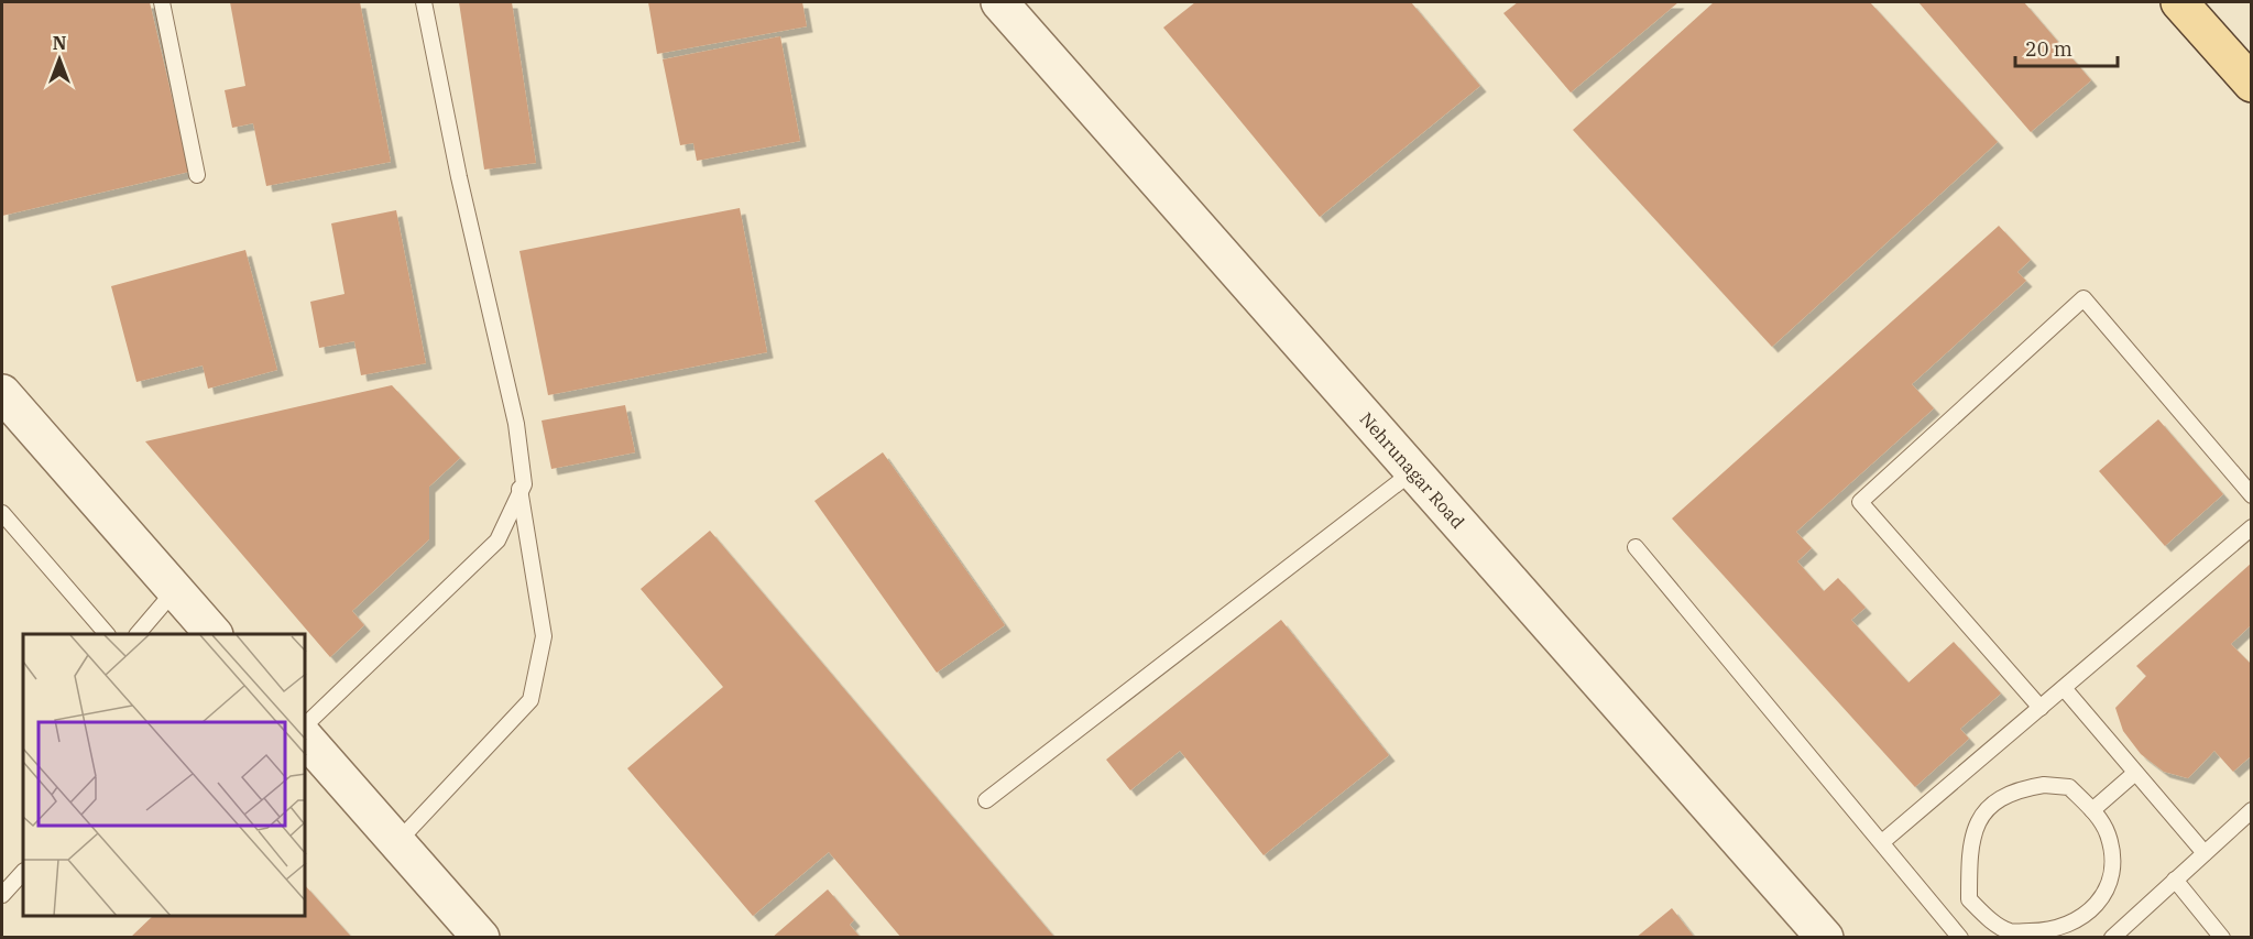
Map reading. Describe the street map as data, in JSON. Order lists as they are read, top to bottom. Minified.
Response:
{"streets":{"street":["Nehrunagar Road"]},"scale_bar":"20 m","north":"top"}
